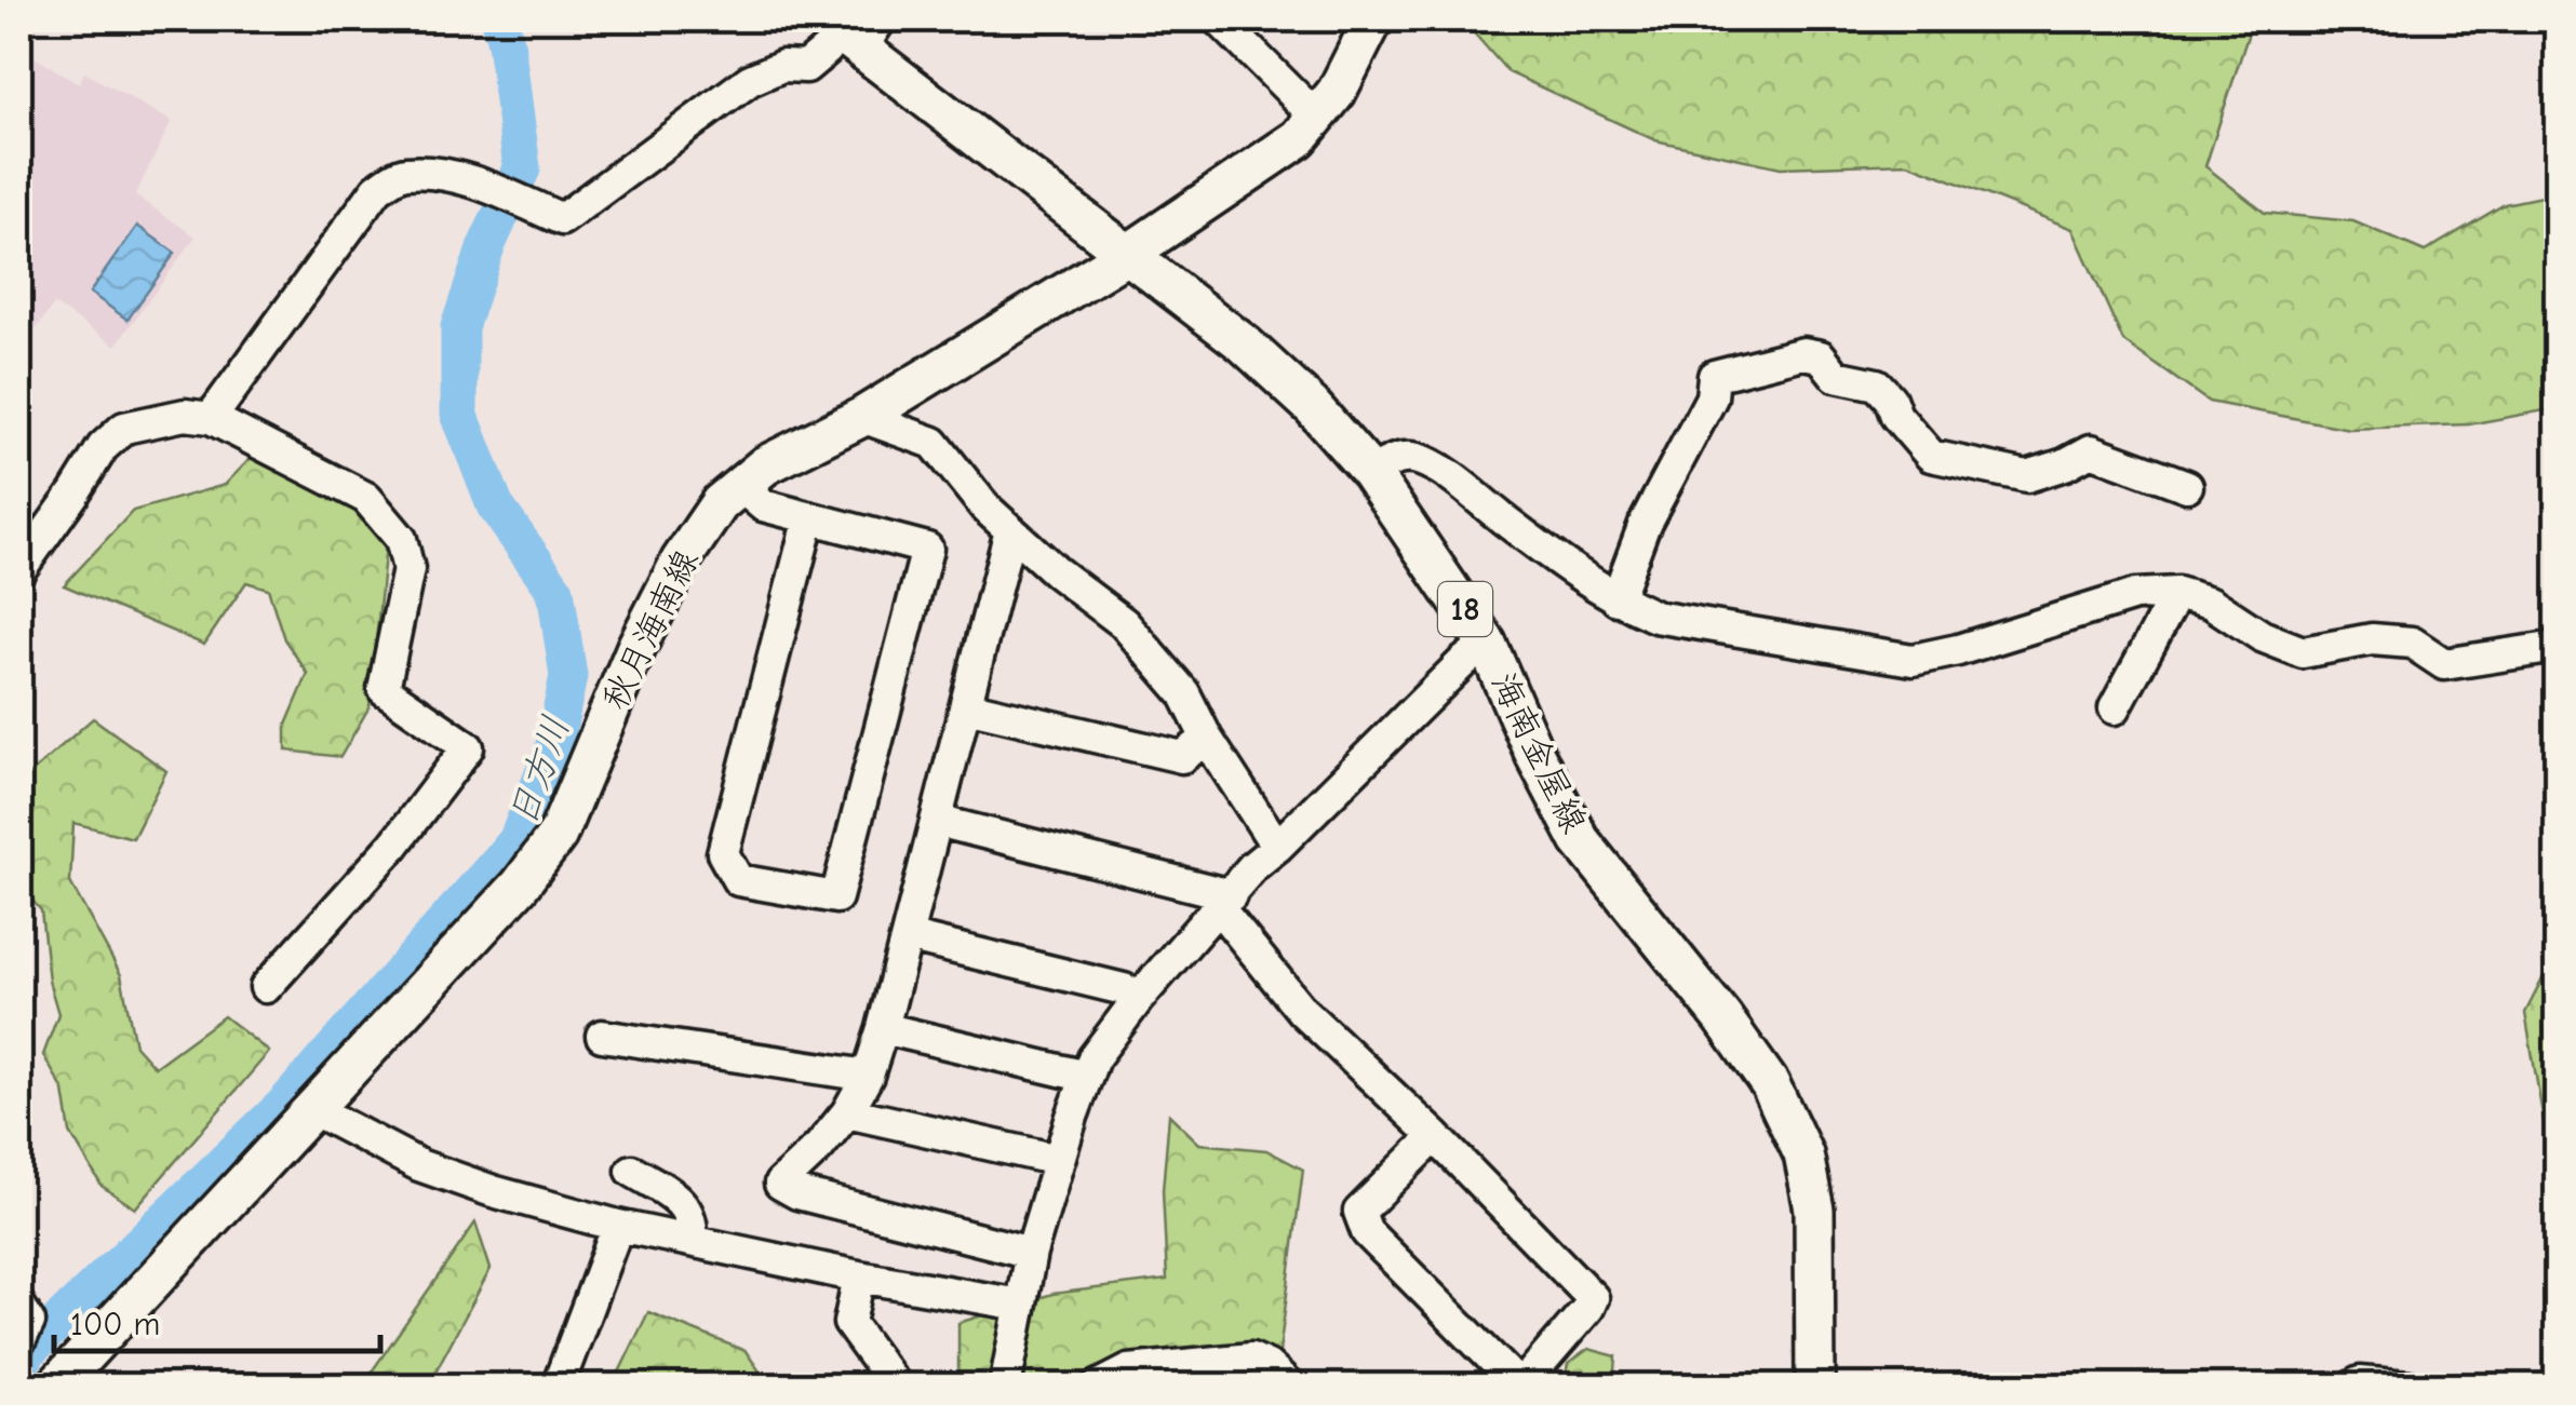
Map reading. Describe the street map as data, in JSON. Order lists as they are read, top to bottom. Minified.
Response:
{"streets":{"main road":["18","秋月海南線","海南金屋線"]},"crossings":[["秋月海南線","海南金屋線"]],"water":["日方川"],"scale_bar":"100 m"}
